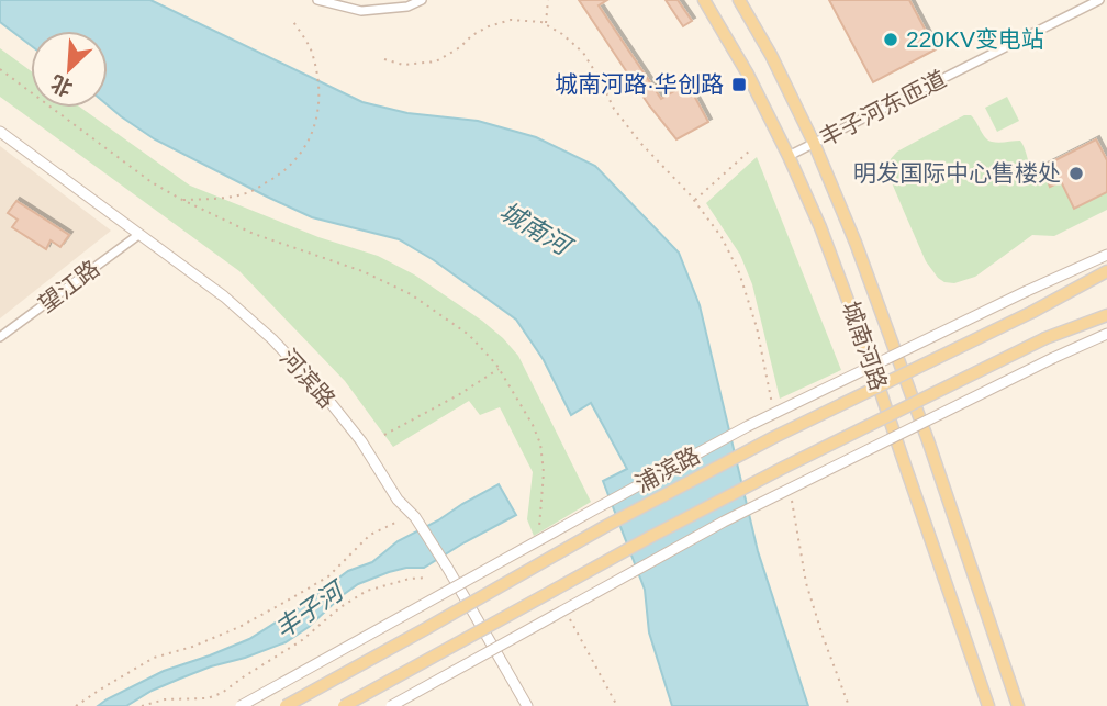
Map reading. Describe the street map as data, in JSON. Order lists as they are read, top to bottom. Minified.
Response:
{"streets":{"main road":["城南河路","浦滨路"],"street":["丰子河东匝道","望江路","河滨路"]},"crossings":[["丰子河东匝道","城南河路"],["望江路","河滨路"]],"water":["城南河","丰子河"],"places":{"other":["220KV变电站","明发国际中心售楼处"],"transit":["城南河路·华创路"]},"north":"bottom left"}
